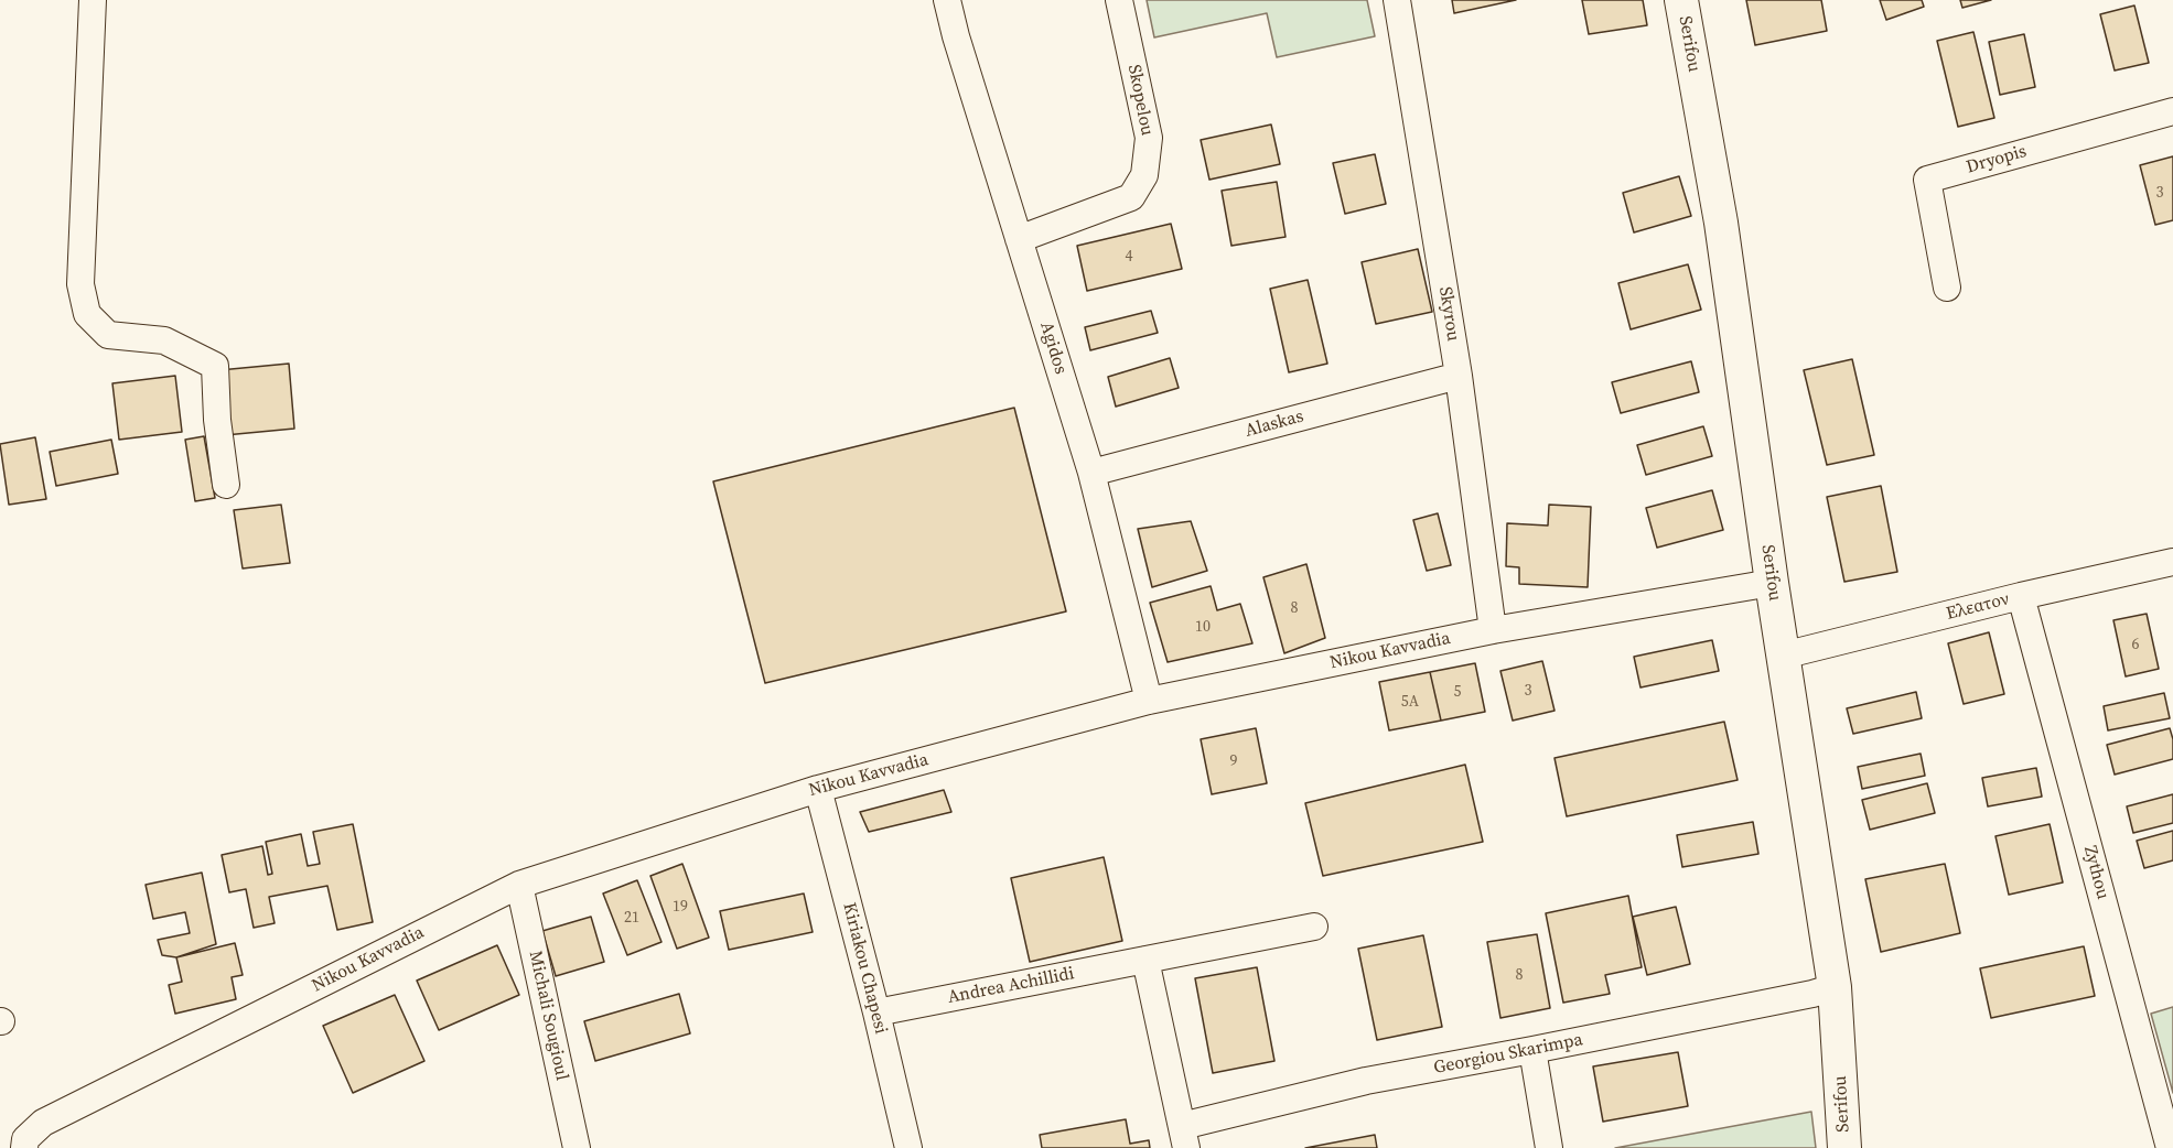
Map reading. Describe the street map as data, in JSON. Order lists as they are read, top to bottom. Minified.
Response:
{"streets":{"street":["Serifou","Skopelou","Dryopis","Skyrou","Agidos","Alaskas","Ελεατον","Nikou Kavvadia","Zythou","Kiriakou Chapesi","Andrea Achillidi","Michali Sougioul","Georgiou Skarimpa"]},"crossings":[["Serifou","Ελεατον"],["Serifou","Nikou Kavvadia"],["Serifou","Georgiou Skarimpa"],["Skopelou","Agidos"],["Skyrou","Alaskas"],["Skyrou","Nikou Kavvadia"],["Agidos","Alaskas"],["Agidos","Nikou Kavvadia"],["Ελεατον","Zythou"],["Nikou Kavvadia","Kiriakou Chapesi"],["Nikou Kavvadia","Michali Sougioul"],["Kiriakou Chapesi","Andrea Achillidi"]],"house_numbers":["3","4","8","10","6","3","5","5A","9","19","21","8"]}
